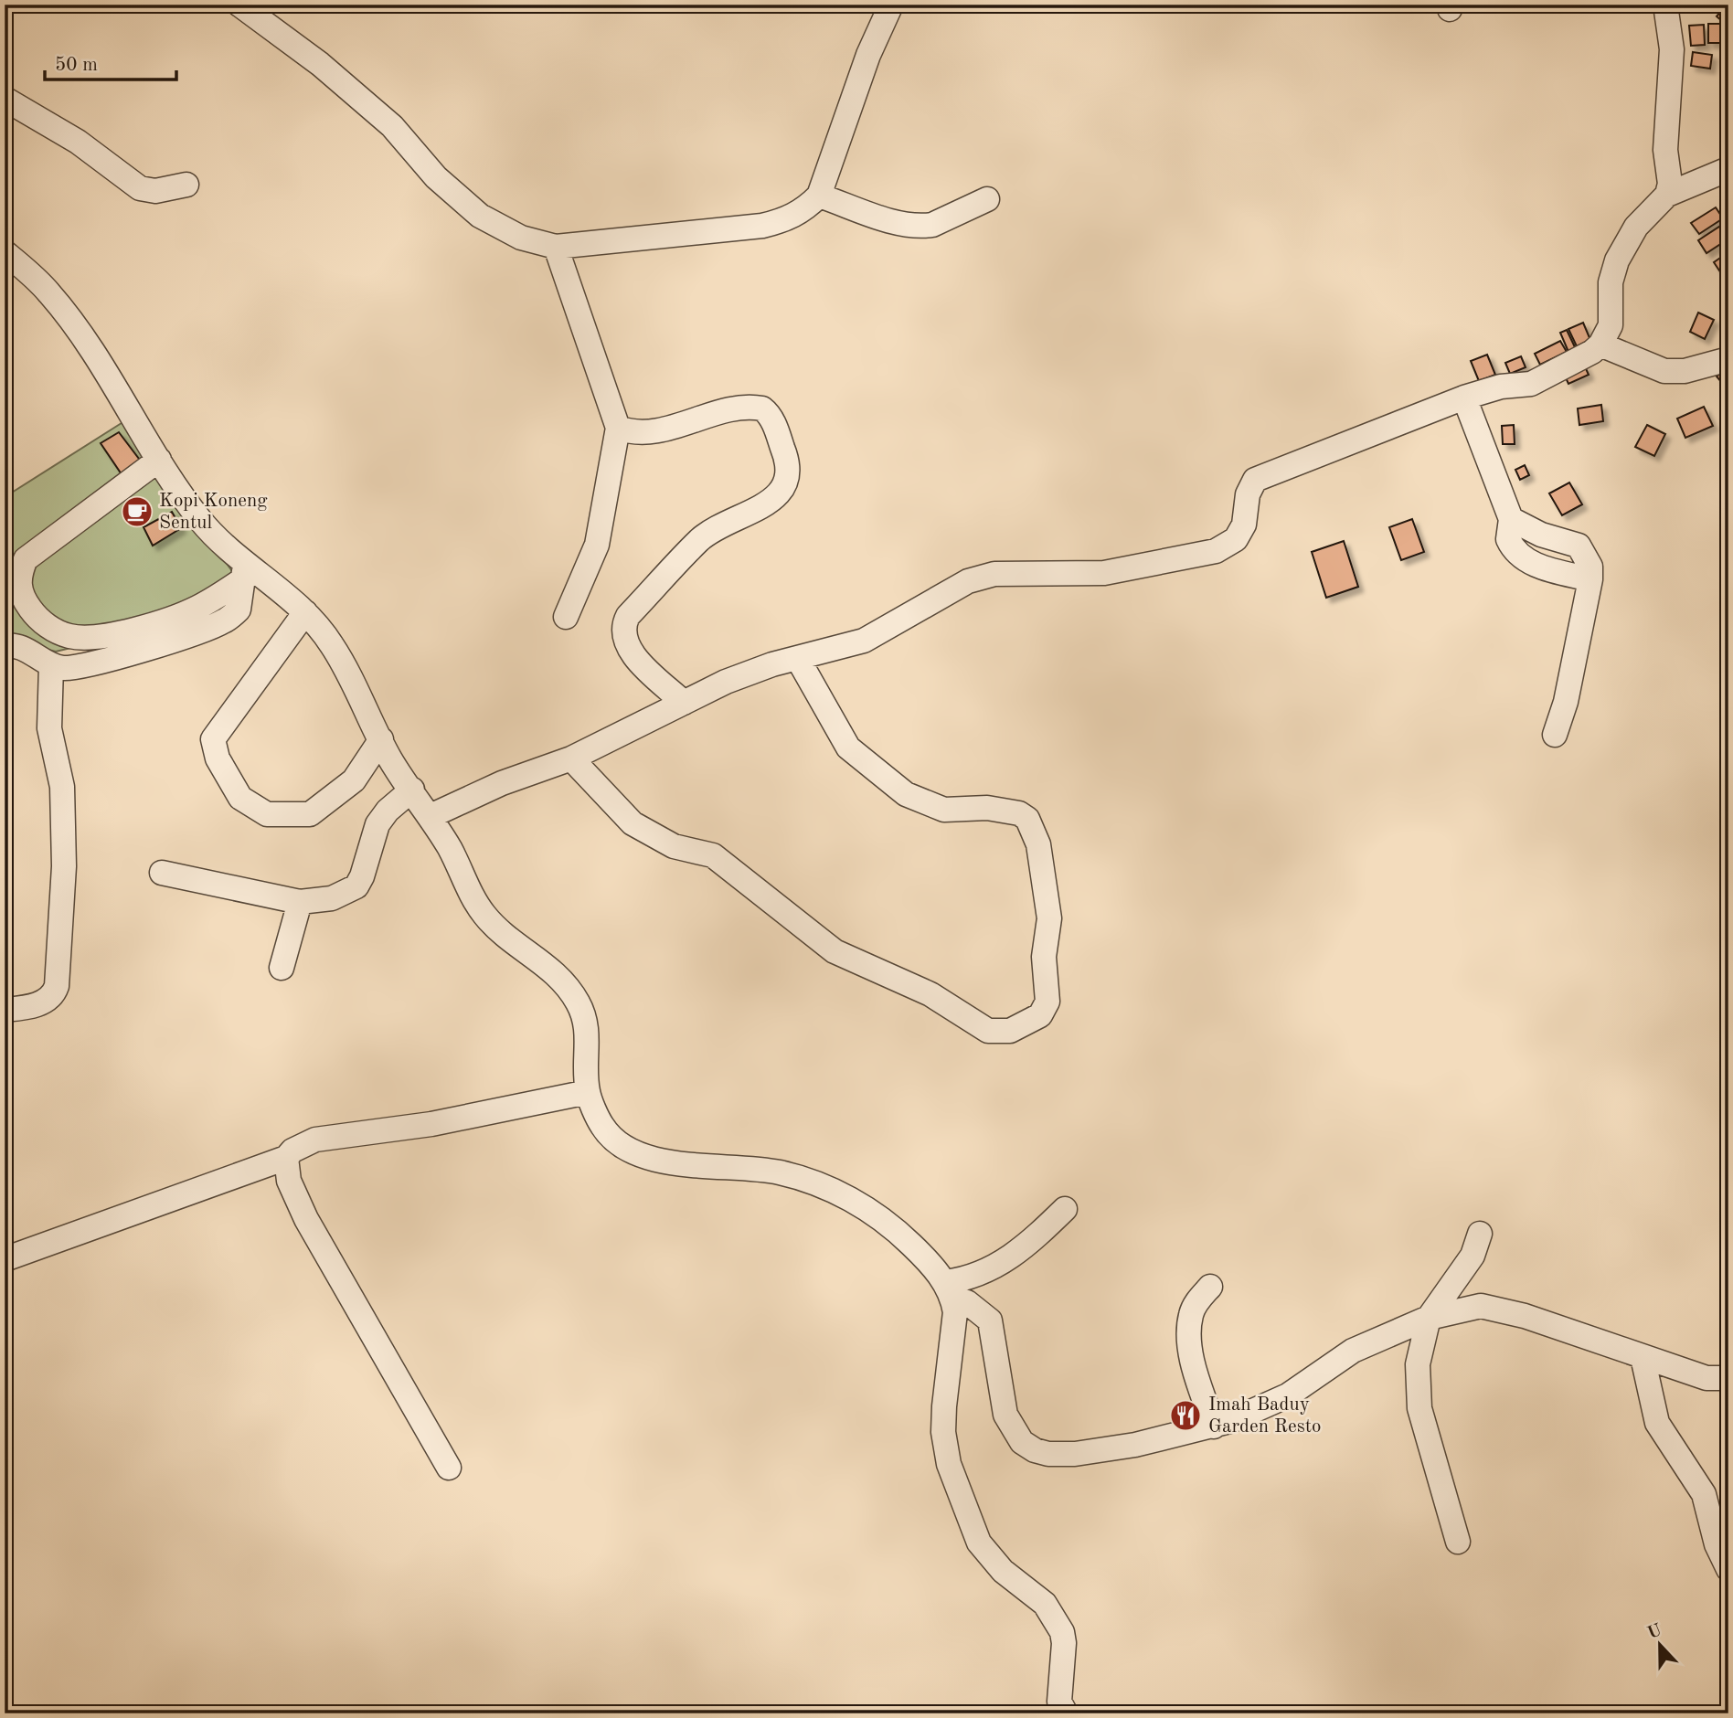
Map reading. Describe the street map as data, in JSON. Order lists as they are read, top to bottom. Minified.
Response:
{"places":{"cafe":["Kopi Koneng Sentul"],"restaurant":["Imah Baduy Garden Resto"]},"scale_bar":"50 m","north":"top"}
